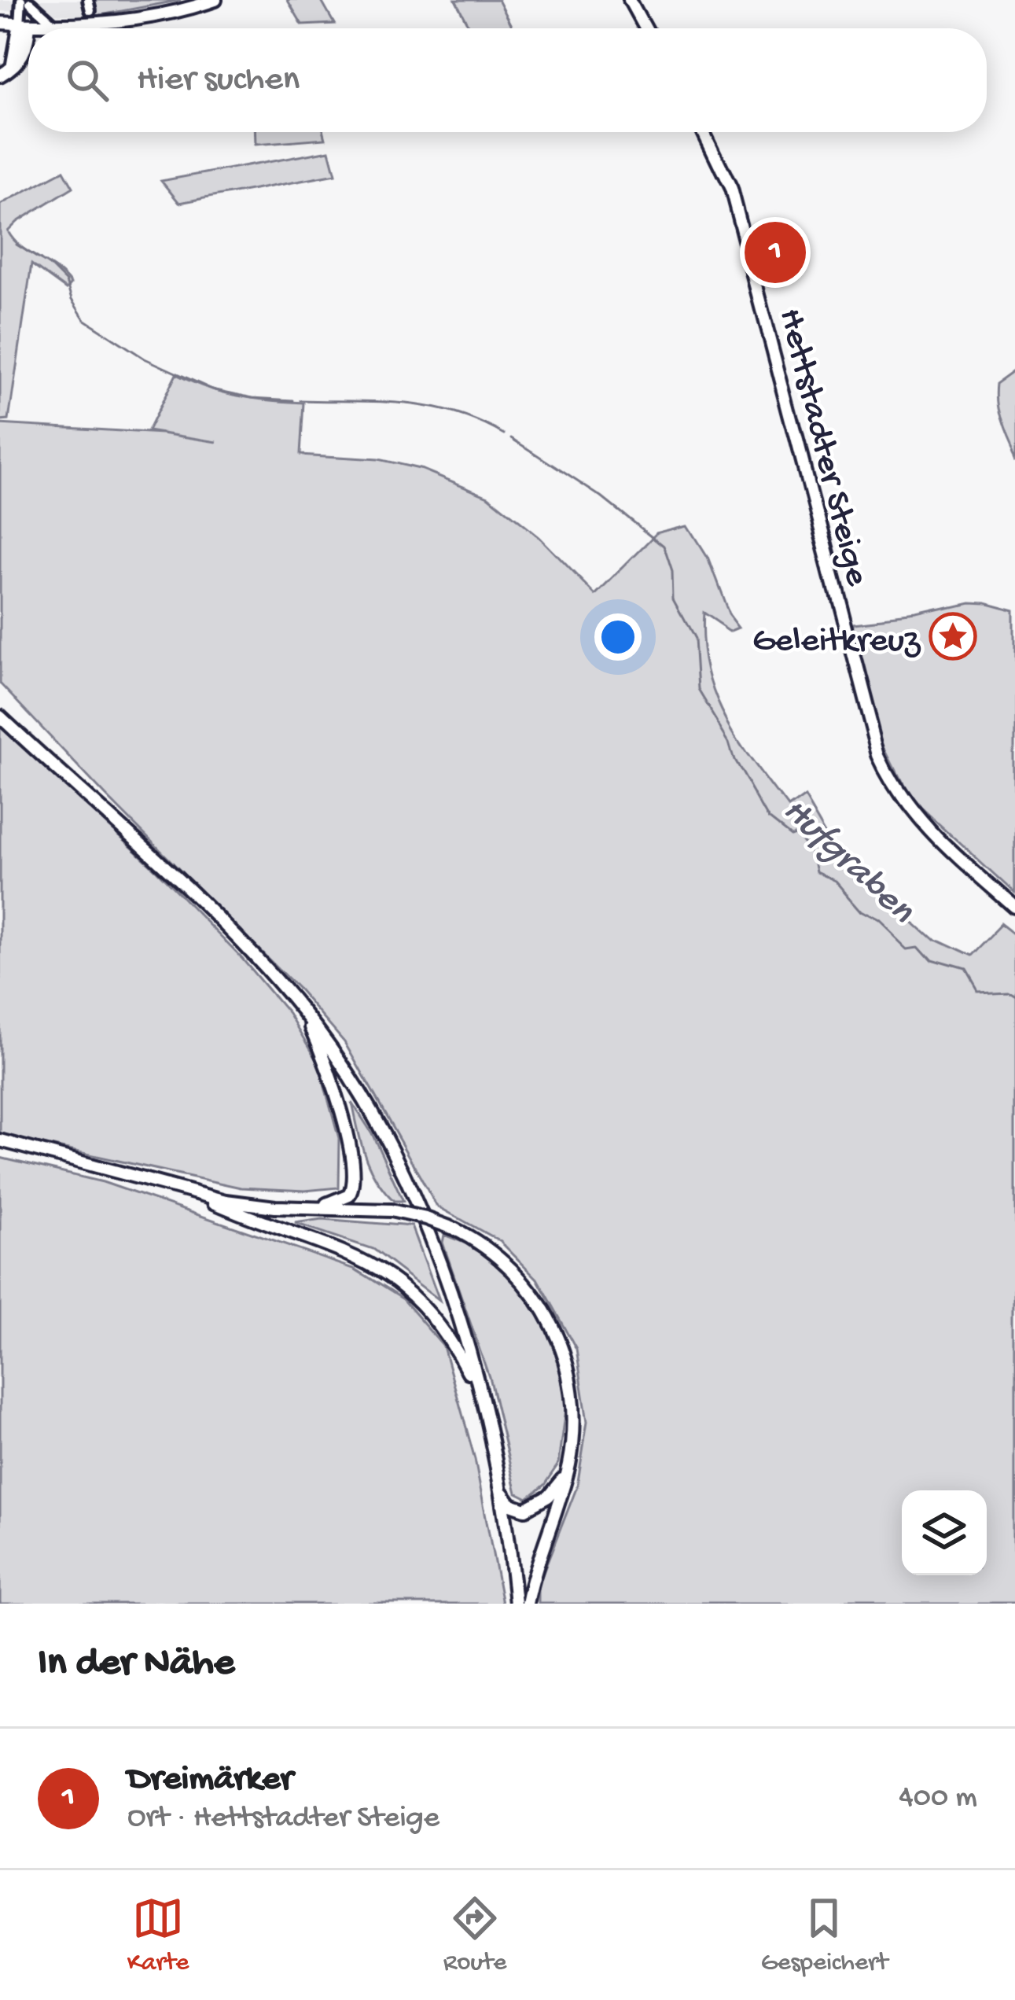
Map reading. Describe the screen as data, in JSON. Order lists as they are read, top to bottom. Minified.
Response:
{"streets":{"main road":["Hettstadter Steige"]},"water":["Hufgraben"],"places":{"place":["Geleitkreuz"]},"page":{"search":"Hier suchen","pins":"1","heading":"In der Nähe","list":[{"mark":"1","name":"Dreimärker","note":"Ort · Hettstadter Steige","value":"400 m"}],"nav":["Karte","Route","Gespeichert"]}}
